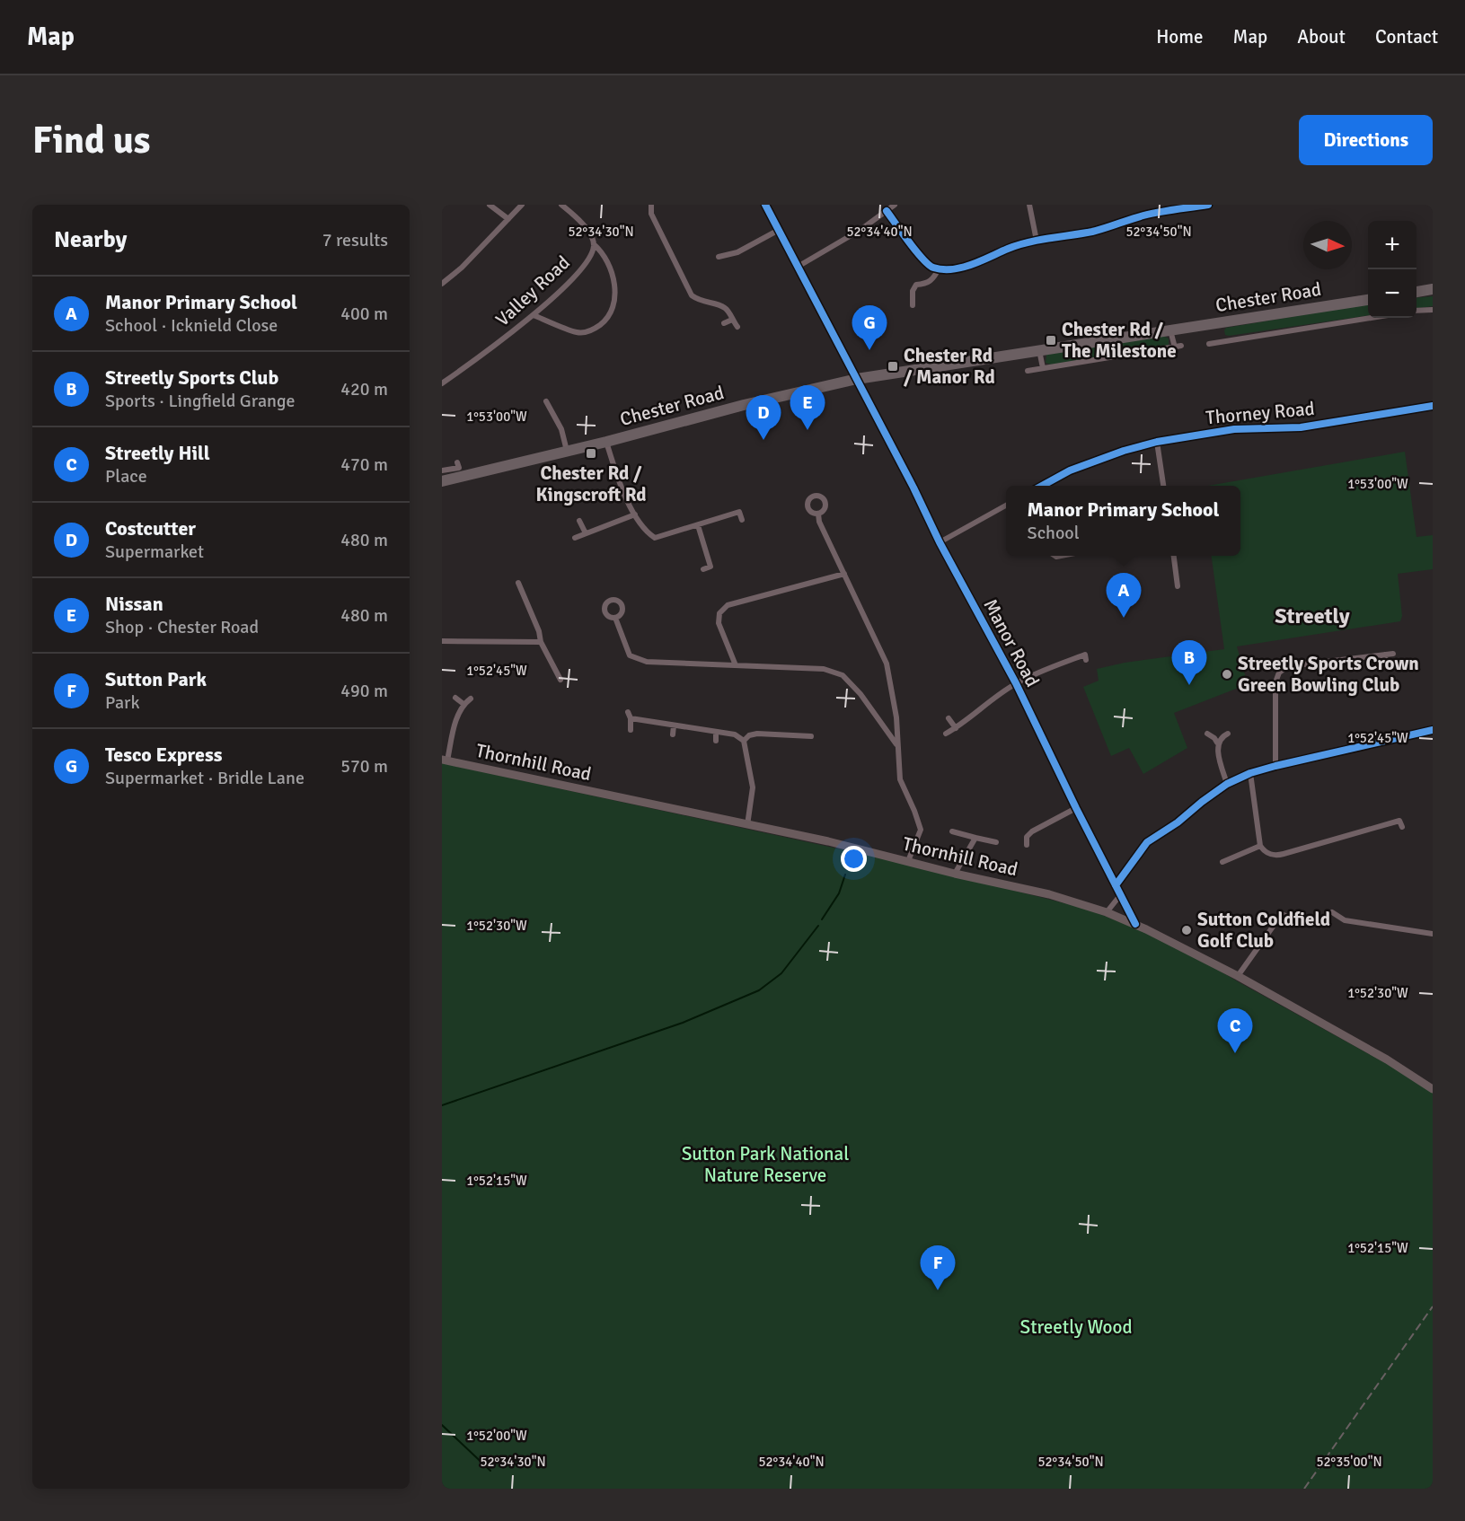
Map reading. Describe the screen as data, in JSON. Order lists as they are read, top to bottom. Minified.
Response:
{"streets":{"highway":["Chester Road"],"main road":["Thornhill Road"],"street":["Valley Road","Thorney Road","Manor Road"]},"crossings":[["Chester Road","Manor Road"],["Manor Road","Thornhill Road"]],"districts":["Streetly"],"parks":["Sutton Park National Nature Reserve","Streetly Wood"],"places":{"transit":["Chester Rd / The Milestone","Chester Rd / Manor Rd","Chester Rd / Kingscroft Rd"],"other":["Streetly Sports Crown Green Bowling Club","Sutton Coldfield Golf Club"]},"north":"right","page":{"header":"Map","nav":["Home","Map","About","Contact"],"buttons":"Directions","title":"Find us","heading":["Nearby","7 results"],"map_buttons":["+","−"],"list":[{"mark":"A","name":"Manor Primary School","note":"School · Icknield Close","value":"400 m"},{"mark":"B","name":"Streetly Sports Club","note":"Sports · Lingfield Grange","value":"420 m"},{"mark":"C","name":"Streetly Hill","note":"Place","value":"470 m"},{"mark":"D","name":"Costcutter","note":"Supermarket","value":"480 m"},{"mark":"E","name":"Nissan","note":"Shop · Chester Road","value":"480 m"},{"mark":"F","name":"Sutton Park","note":"Park","value":"490 m"},{"mark":"G","name":"Tesco Express","note":"Supermarket · Bridle Lane","value":"570 m"}],"pins":["G","E","D","A","B","C","F"],"popup":["Manor Primary School","School"]},"coordinates":["52°34'30\"N","52°34'40\"N","52°34'50\"N","1°53'00\"W","1°52'45\"W","1°52'30\"W","1°52'15\"W","1°52'00\"W","52°35'00\"N"]}
